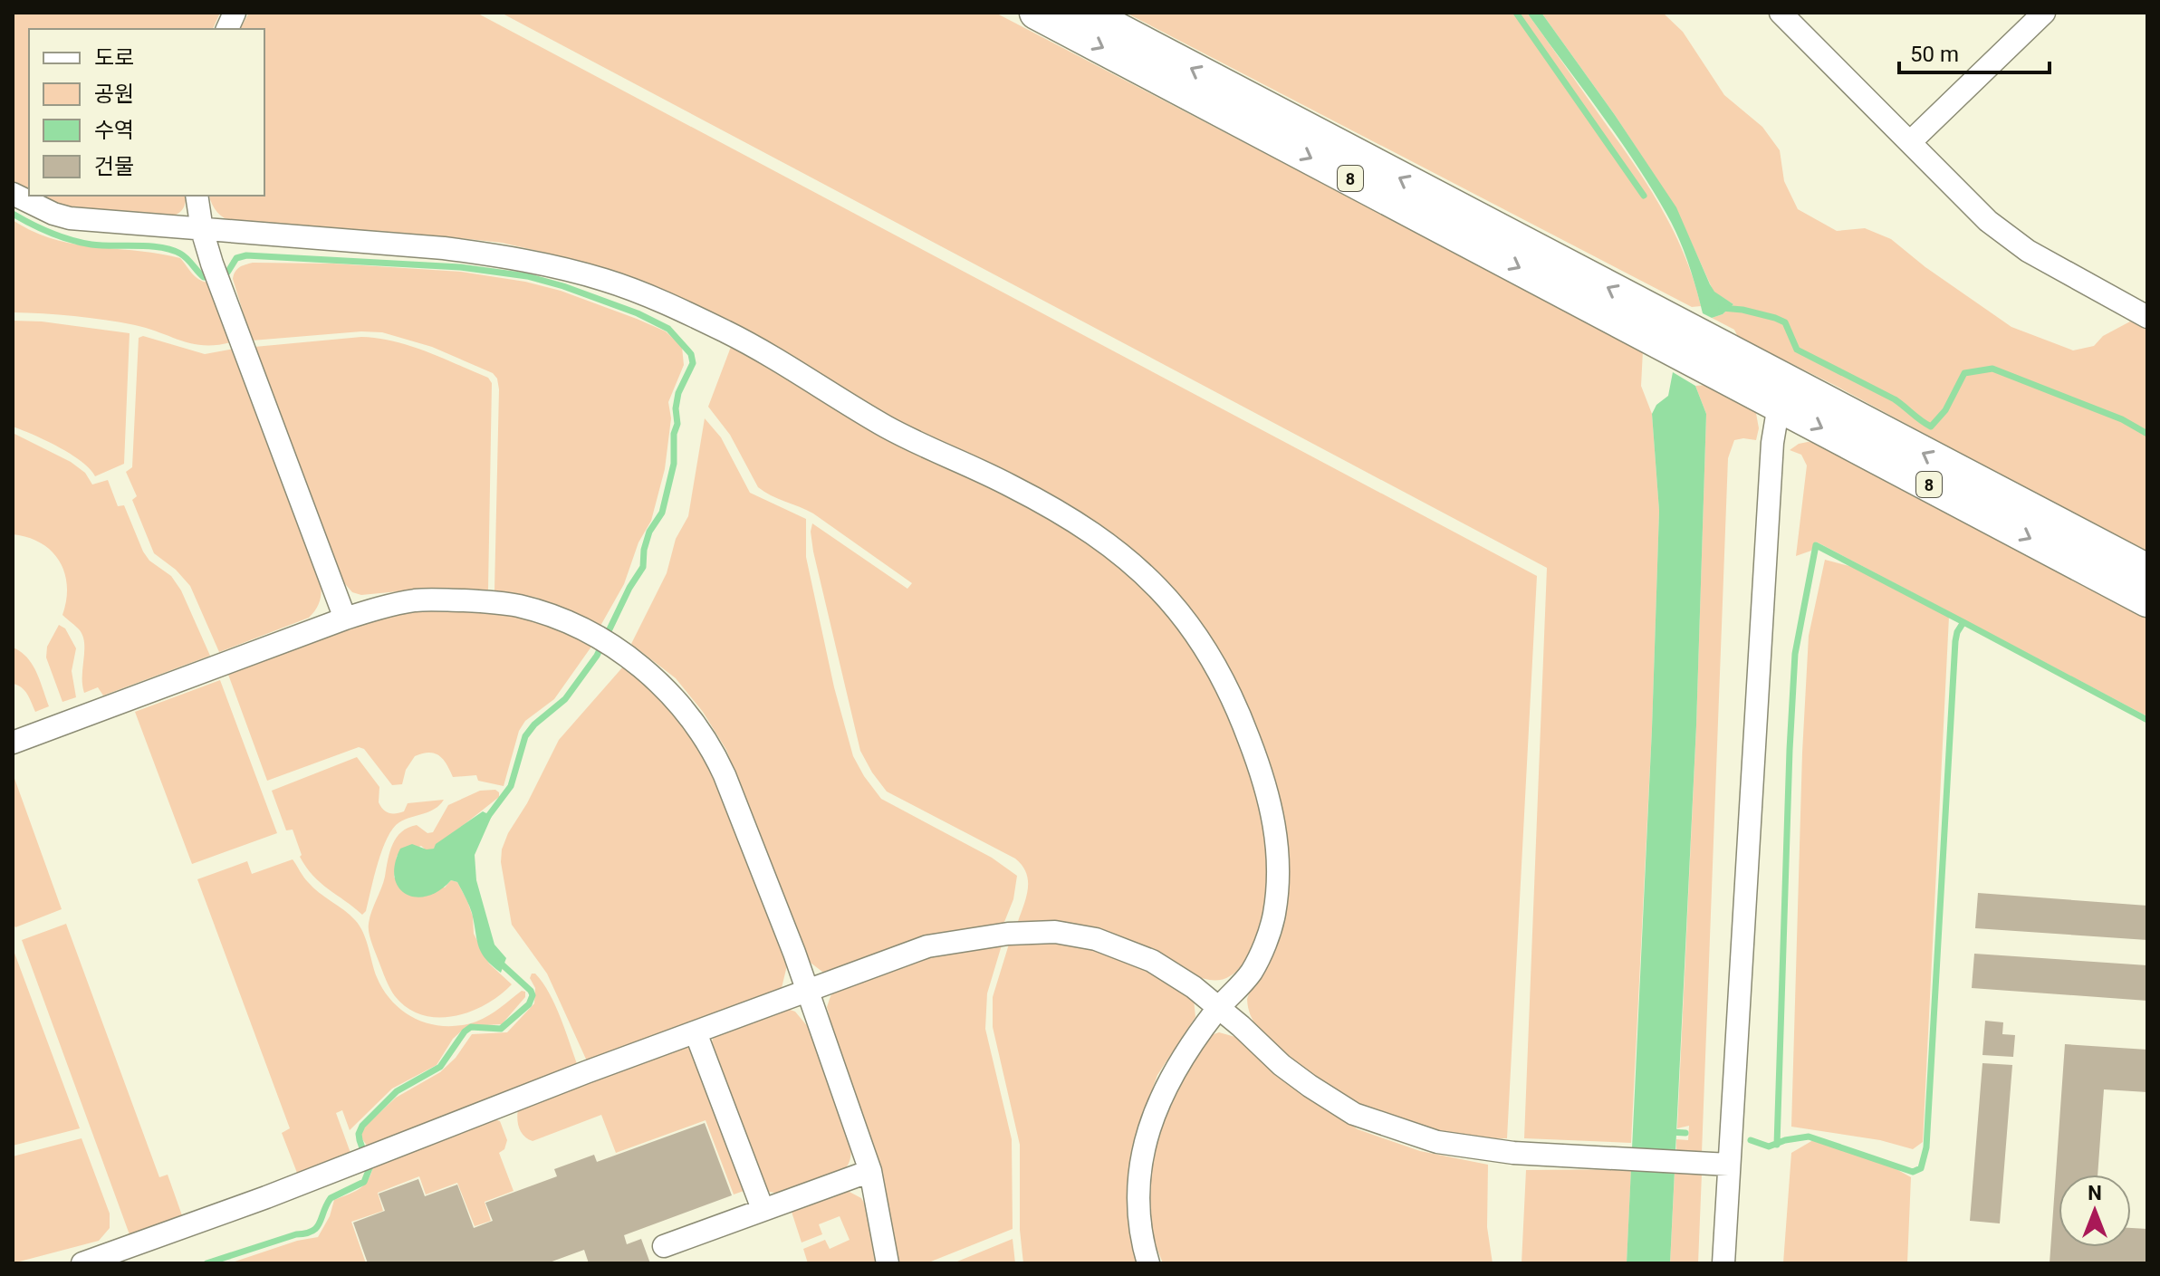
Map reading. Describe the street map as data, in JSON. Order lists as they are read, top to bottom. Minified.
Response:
{"streets":{"highway":["8"]},"legend":["도로","공원","수역","건물"],"scale_bar":"50 m","north":"top"}
